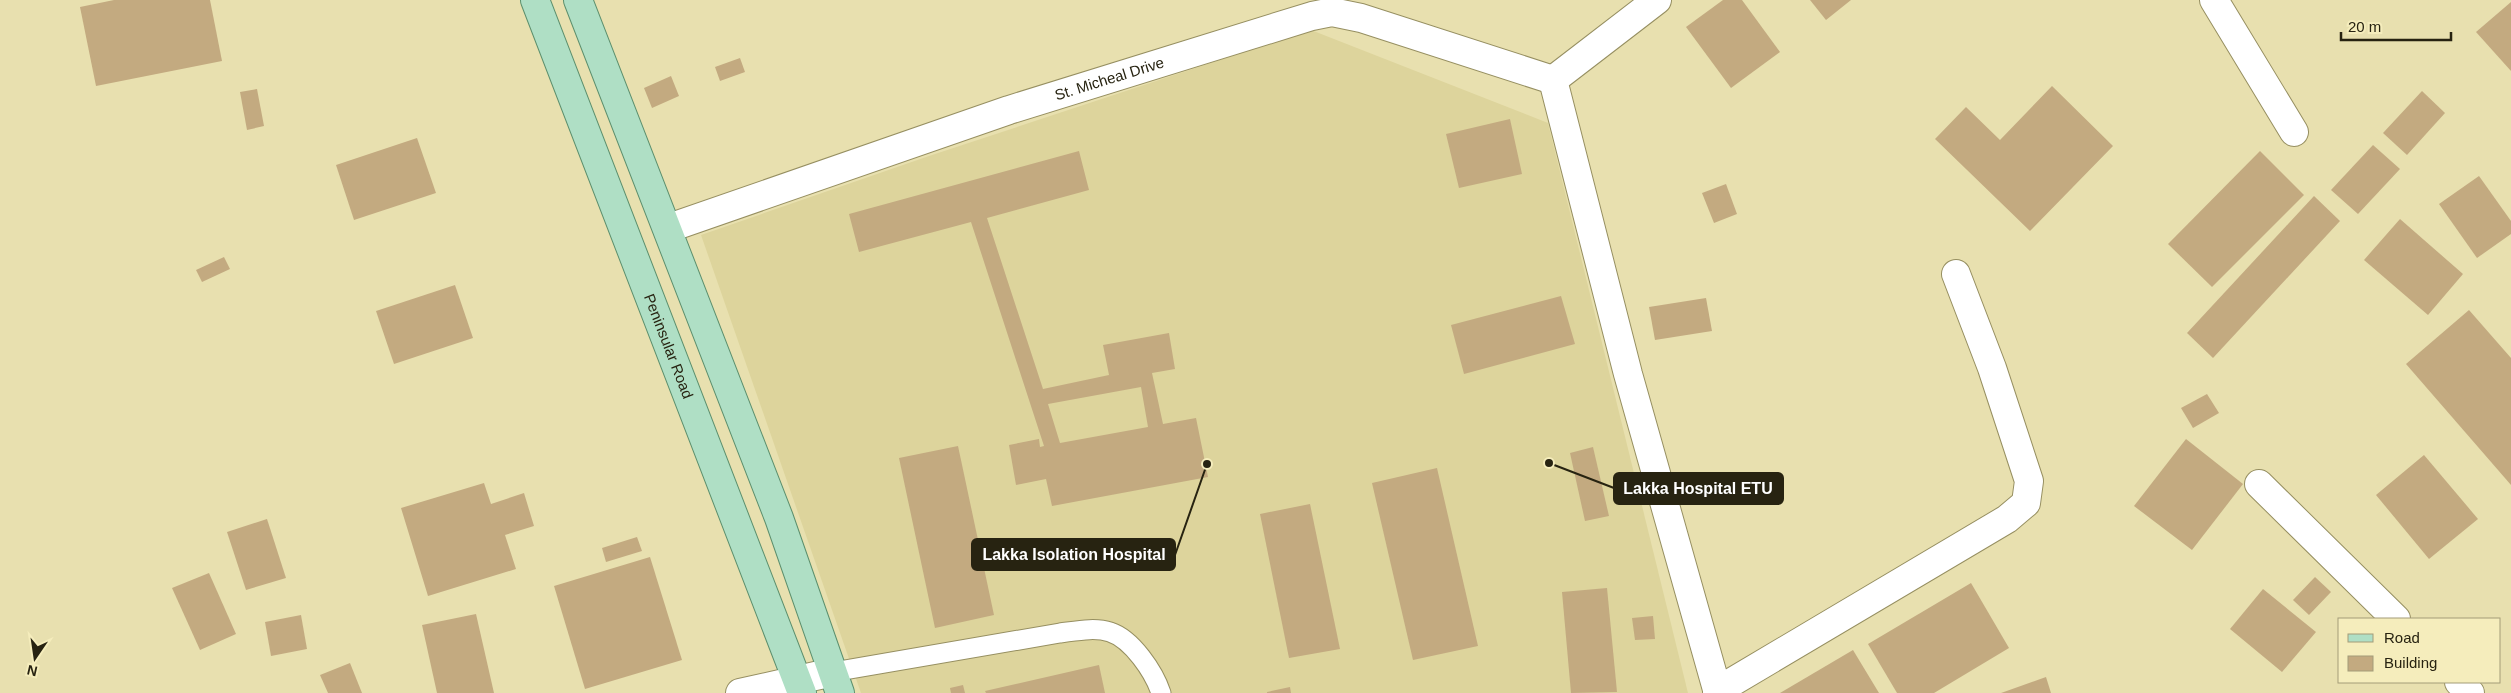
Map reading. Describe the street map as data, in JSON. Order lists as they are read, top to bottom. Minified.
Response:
{"streets":{"main road":["Peninsular Road"],"street":["St. Micheal Drive"]},"places":["Lakka Hospital ETU","Lakka Isolation Hospital"],"legend":["Road","Building"],"scale_bar":"20 m","north":"bottom"}
